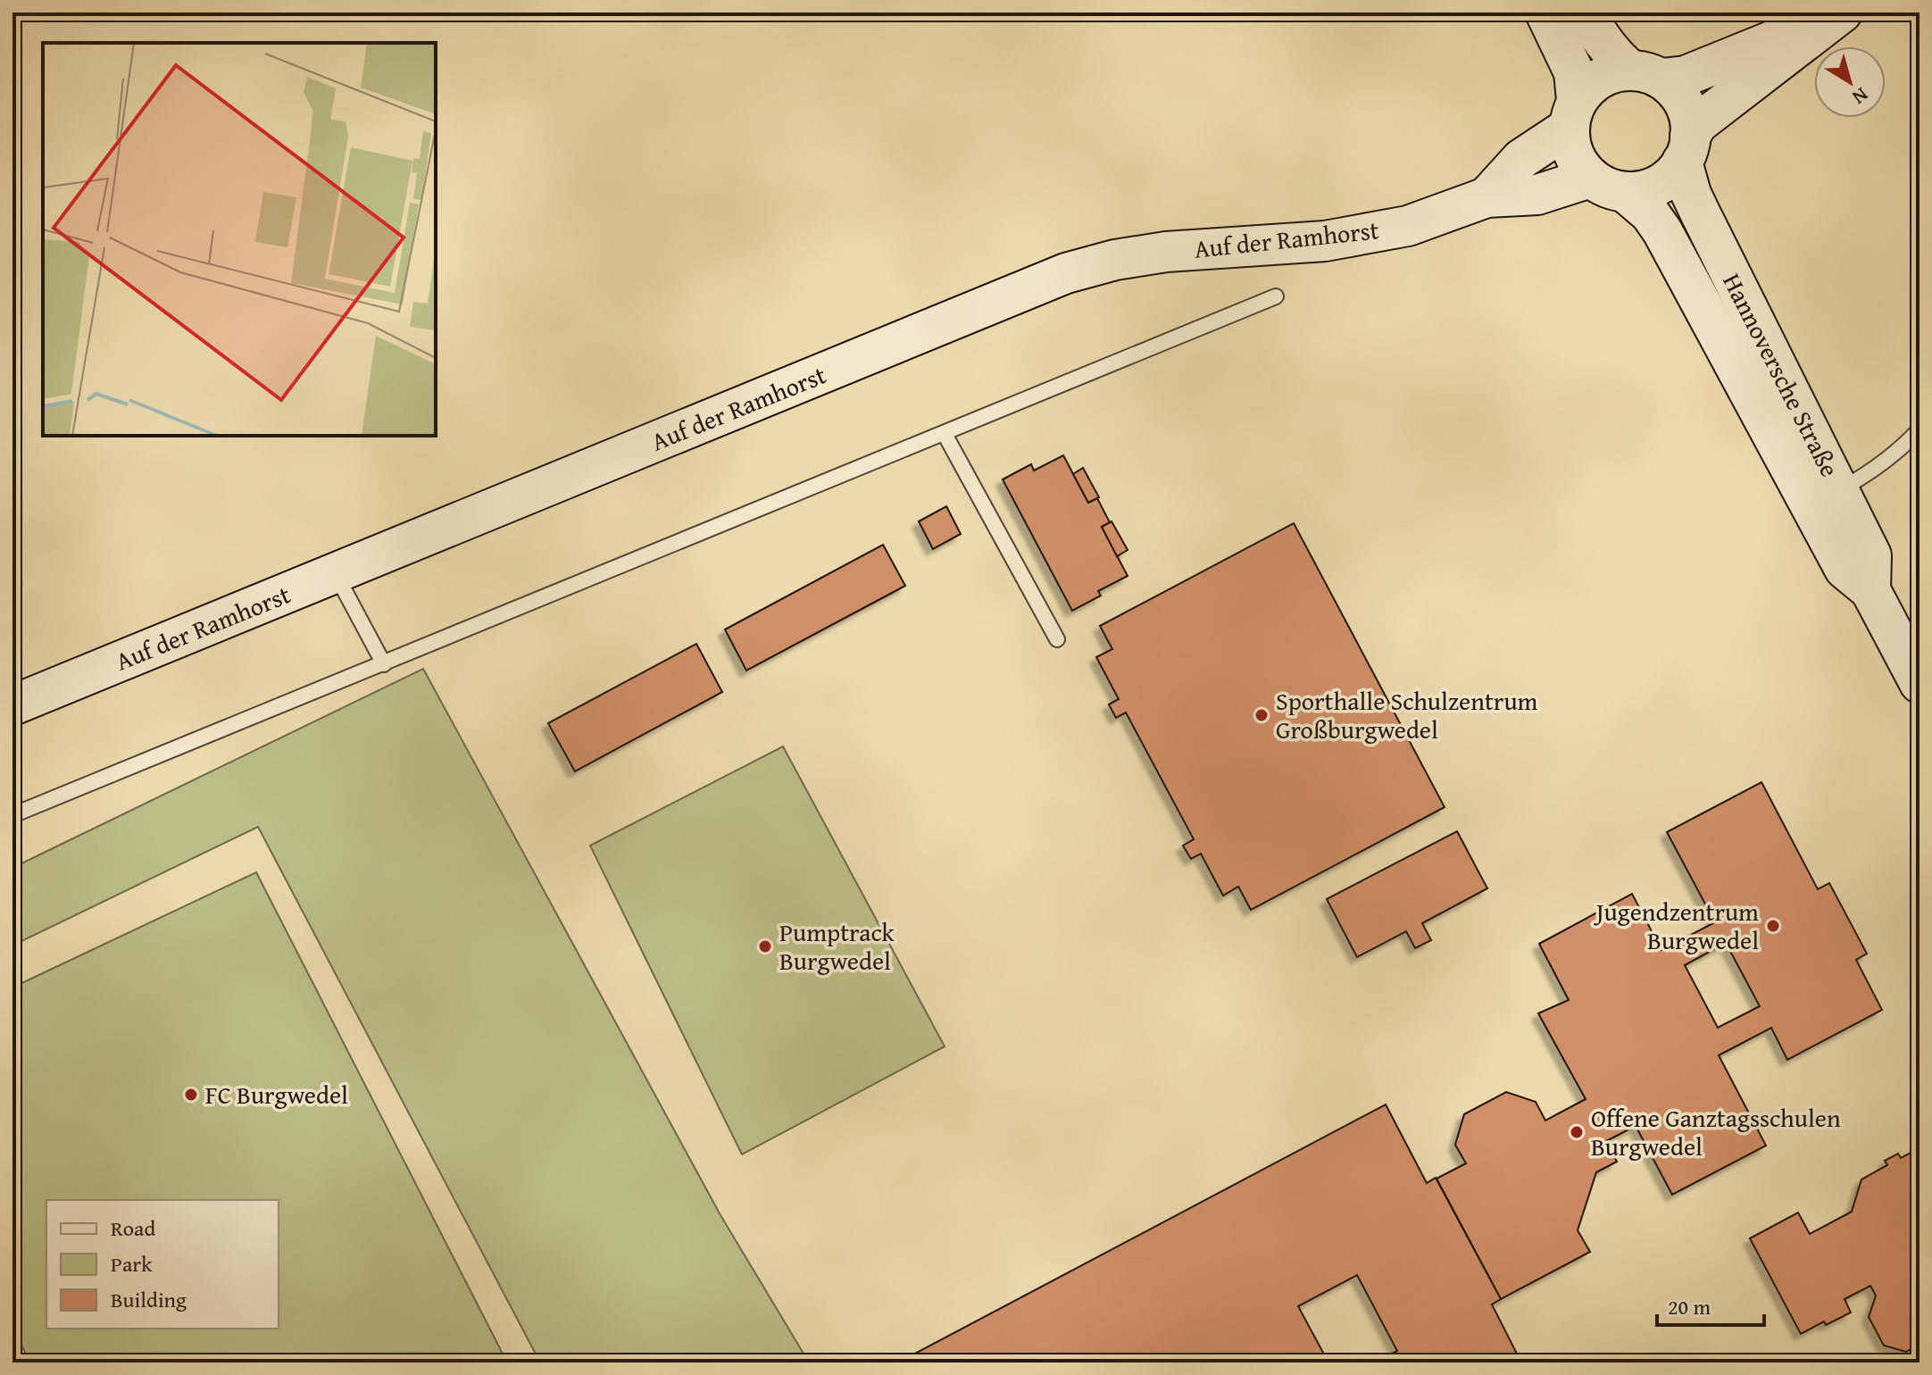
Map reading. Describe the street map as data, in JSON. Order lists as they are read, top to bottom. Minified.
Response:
{"streets":{"main road":["Auf der Ramhorst","Hannoversche Straße"]},"crossings":[["Auf der Ramhorst","Hannoversche Straße"]],"places":["Sporthalle Schulzentrum Großburgwedel","Jugendzentrum Burgwedel","Pumptrack Burgwedel","FC Burgwedel","Offene Ganztagsschulen Burgwedel"],"legend":["Road","Park","Building"],"scale_bar":"20 m","north":"bottom right"}
